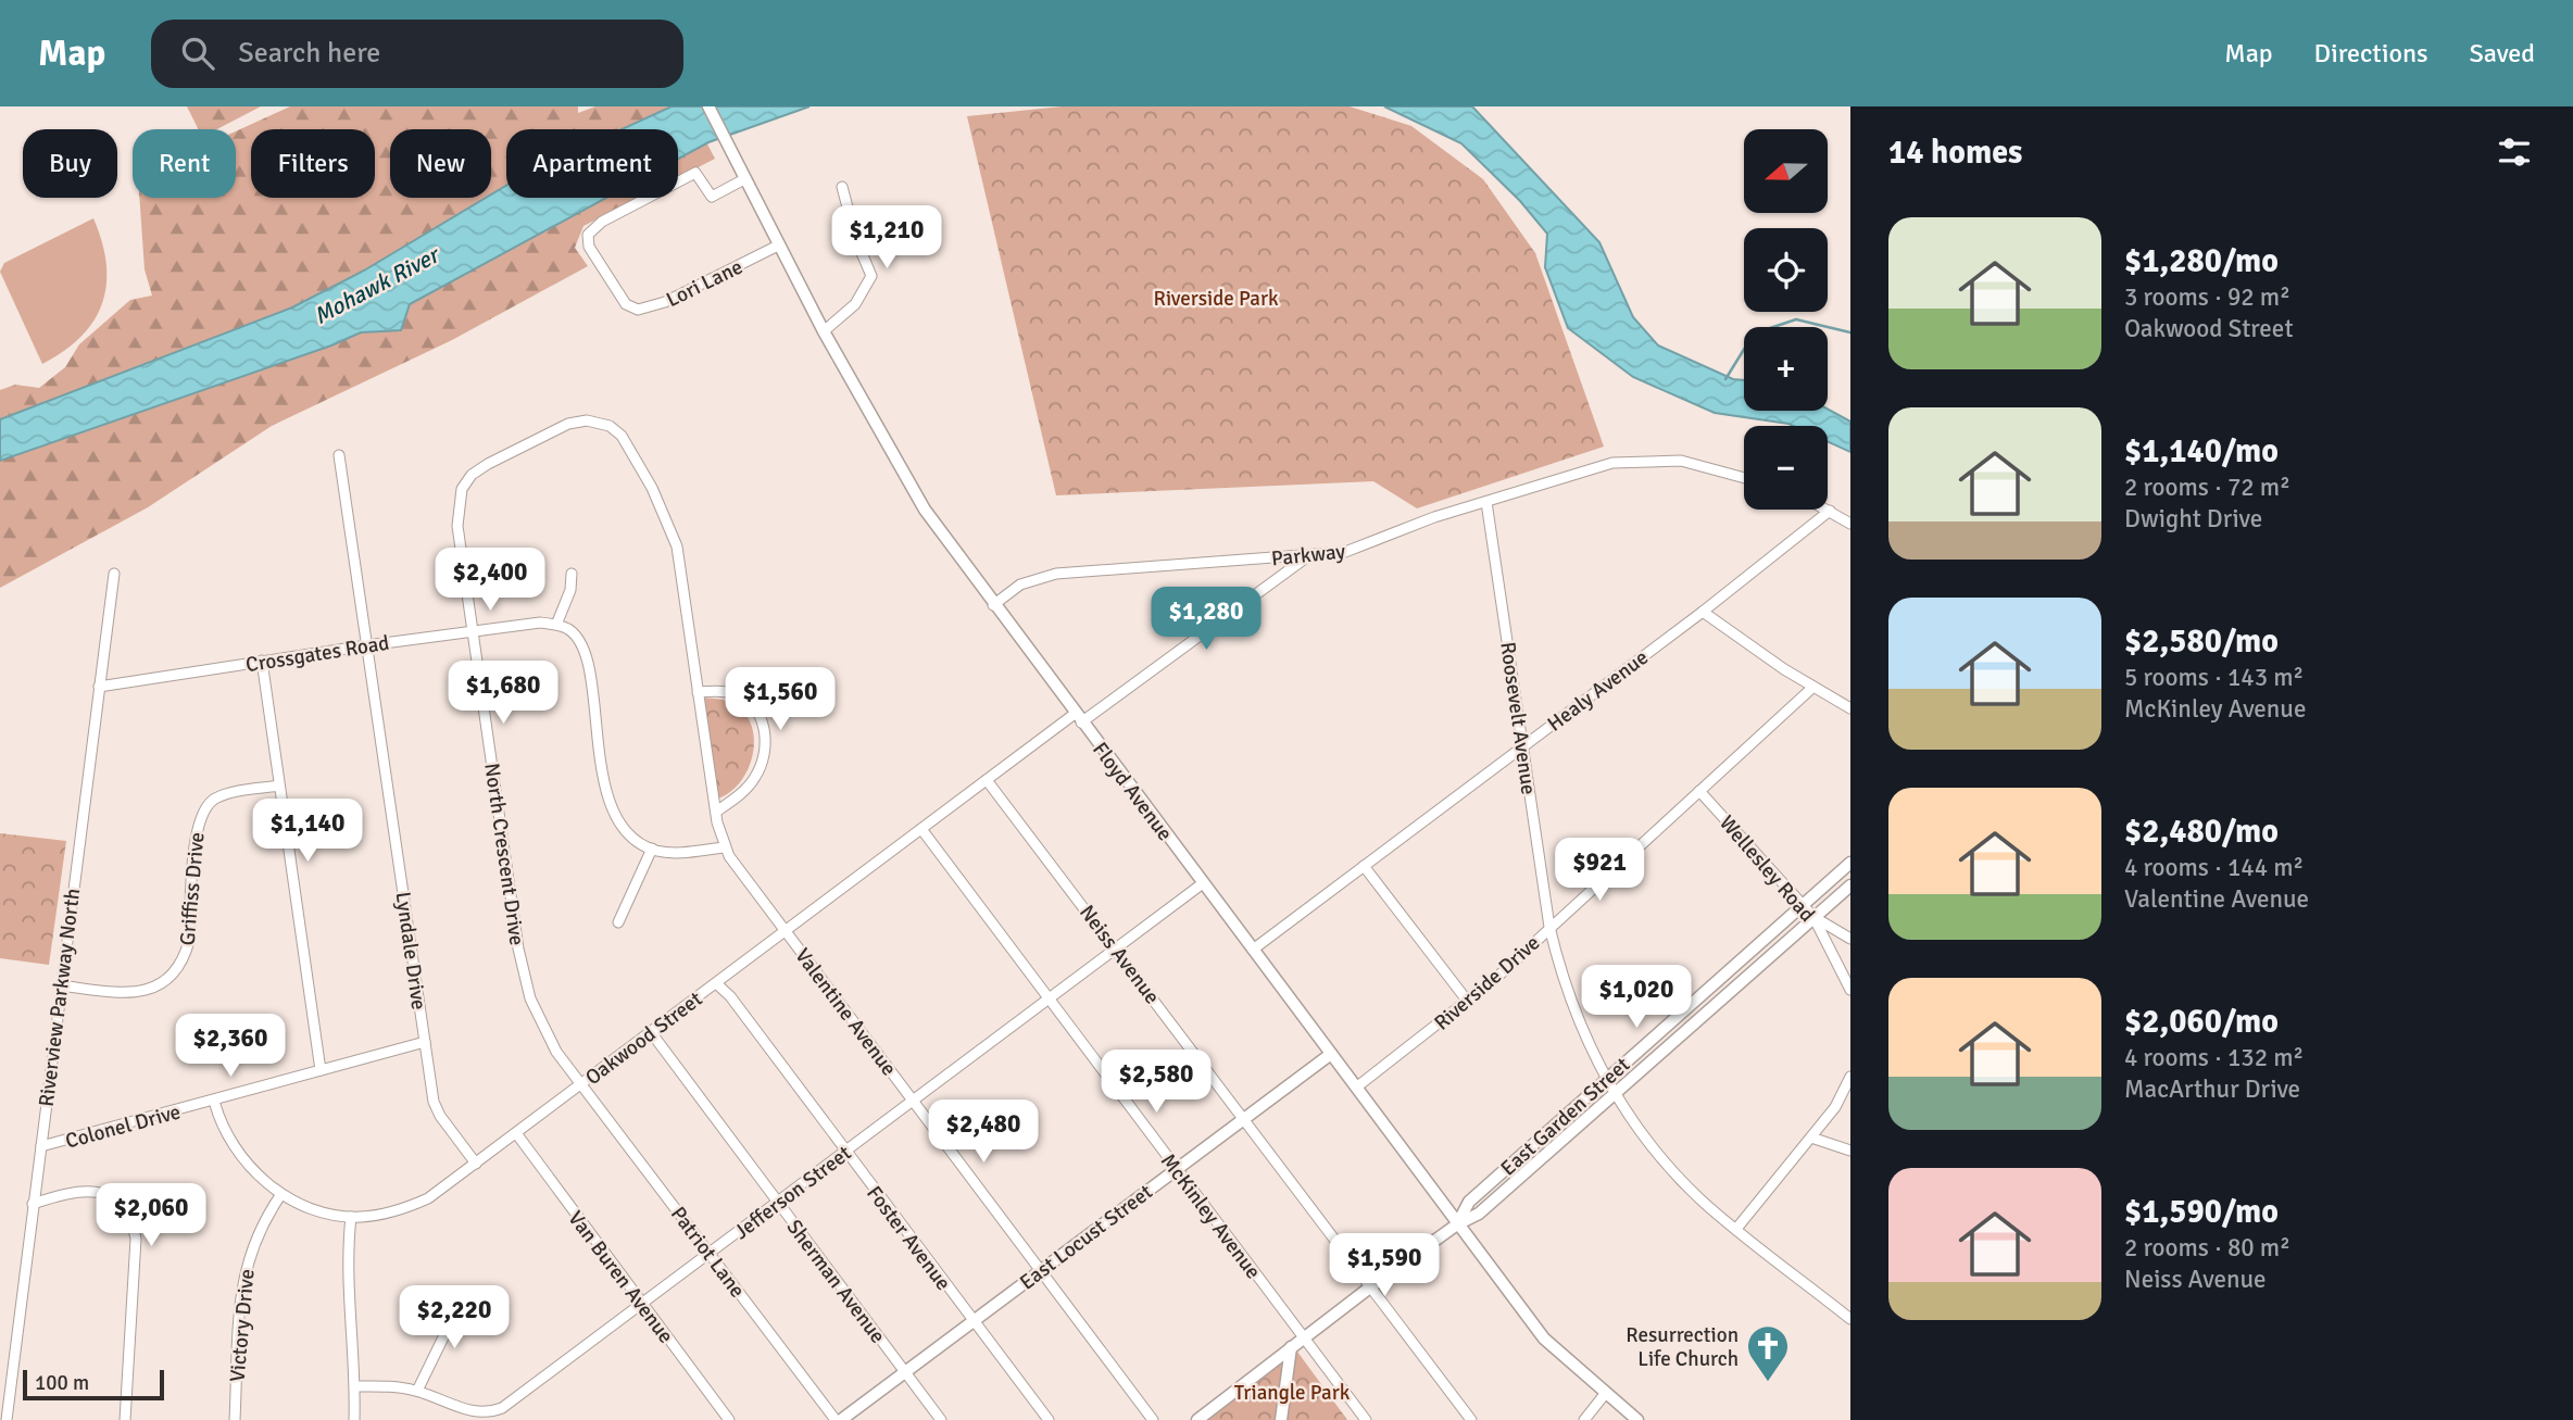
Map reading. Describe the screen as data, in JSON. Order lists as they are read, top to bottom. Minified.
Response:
{"streets":{"street":["Lori Lane","Parkway","Crossgates Road","Healy Avenue","Roosevelt Avenue","Floyd Avenue","North Crescent Drive","Wellesley Road","Griffiss Drive","Lyndale Drive","Neiss Avenue","Riverside Drive","Riverview Parkway North","Valentine Avenue","Oakwood Street","East Garden Street","Colonel Drive","Jefferson Street","McKinley Avenue","East Locust Street","Foster Avenue","Patriot Lane","Van Buren Avenue","Sherman Avenue","Victory Drive"]},"crossings":[["Lori Lane","Floyd Avenue"],["Parkway","Roosevelt Avenue"],["Parkway","Floyd Avenue"],["Parkway","Oakwood Street"],["Crossgates Road","North Crescent Drive"],["Crossgates Road","Lyndale Drive"],["Crossgates Road","Riverview Parkway North"],["Healy Avenue","Roosevelt Avenue"],["Healy Avenue","Floyd Avenue"],["Roosevelt Avenue","Riverside Drive"],["Roosevelt Avenue","East Garden Street"],["Floyd Avenue","Riverside Drive"],["Floyd Avenue","Oakwood Street"],["Floyd Avenue","East Garden Street"],["Floyd Avenue","Jefferson Street"],["Floyd Avenue","East Locust Street"],["North Crescent Drive","Oakwood Street"],["North Crescent Drive","Patriot Lane"],["Wellesley Road","Riverside Drive"],["Wellesley Road","East Garden Street"],["Griffiss Drive","Riverview Parkway North"],["Lyndale Drive","Oakwood Street"],["Lyndale Drive","Colonel Drive"],["Neiss Avenue","Oakwood Street"],["Neiss Avenue","East Garden Street"],["Neiss Avenue","Jefferson Street"],["Neiss Avenue","East Locust Street"],["Riverview Parkway North","Colonel Drive"],["Valentine Avenue","Oakwood Street"],["Valentine Avenue","Jefferson Street"],["Valentine Avenue","East Locust Street"],["Oakwood Street","Colonel Drive"],["Oakwood Street","McKinley Avenue"],["Oakwood Street","Foster Avenue"],["Oakwood Street","Patriot Lane"],["Oakwood Street","Van Buren Avenue"],["Oakwood Street","Sherman Avenue"],["Oakwood Street","Victory Drive"],["East Garden Street","McKinley Avenue"],["Jefferson Street","McKinley Avenue"],["Jefferson Street","Foster Avenue"],["Jefferson Street","Patriot Lane"],["Jefferson Street","Van Buren Avenue"],["Jefferson Street","Sherman Avenue"],["McKinley Avenue","East Locust Street"],["East Locust Street","Foster Avenue"],["East Locust Street","Patriot Lane"],["East Locust Street","Sherman Avenue"]],"water":["Mohawk River"],"parks":["Riverside Park","Triangle Park"],"places":{"church":["Resurrection Life Church"]},"scale_bar":"100 m","north":"left","page":{"header":"Map","search":"Search here","nav":["Map","Directions","Saved"],"heading":"14 homes","map_buttons":["+","−"],"chip":["Buy","Rent","Filters","New","Apartment"],"list":[{"name":"$1,280/mo","note":"3 rooms · 92 m² · Oakwood Street"},{"name":"$1,140/mo","note":"2 rooms · 72 m² · Dwight Drive"},{"name":"$2,580/mo","note":"5 rooms · 143 m² · McKinley Avenue"},{"name":"$2,480/mo","note":"4 rooms · 144 m² · Valentine Avenue"},{"name":"$2,060/mo","note":"4 rooms · 132 m² · MacArthur Drive"},{"name":"$1,590/mo","note":"2 rooms · 80 m² · Neiss Avenue"}],"price":["$1,210","$2,400","$1,280","$1,680","$1,560","$1,140","$921","$1,020","$2,360","$2,580","$2,480","$2,060","$1,590","$2,220"],"scale":"100 m"}}
